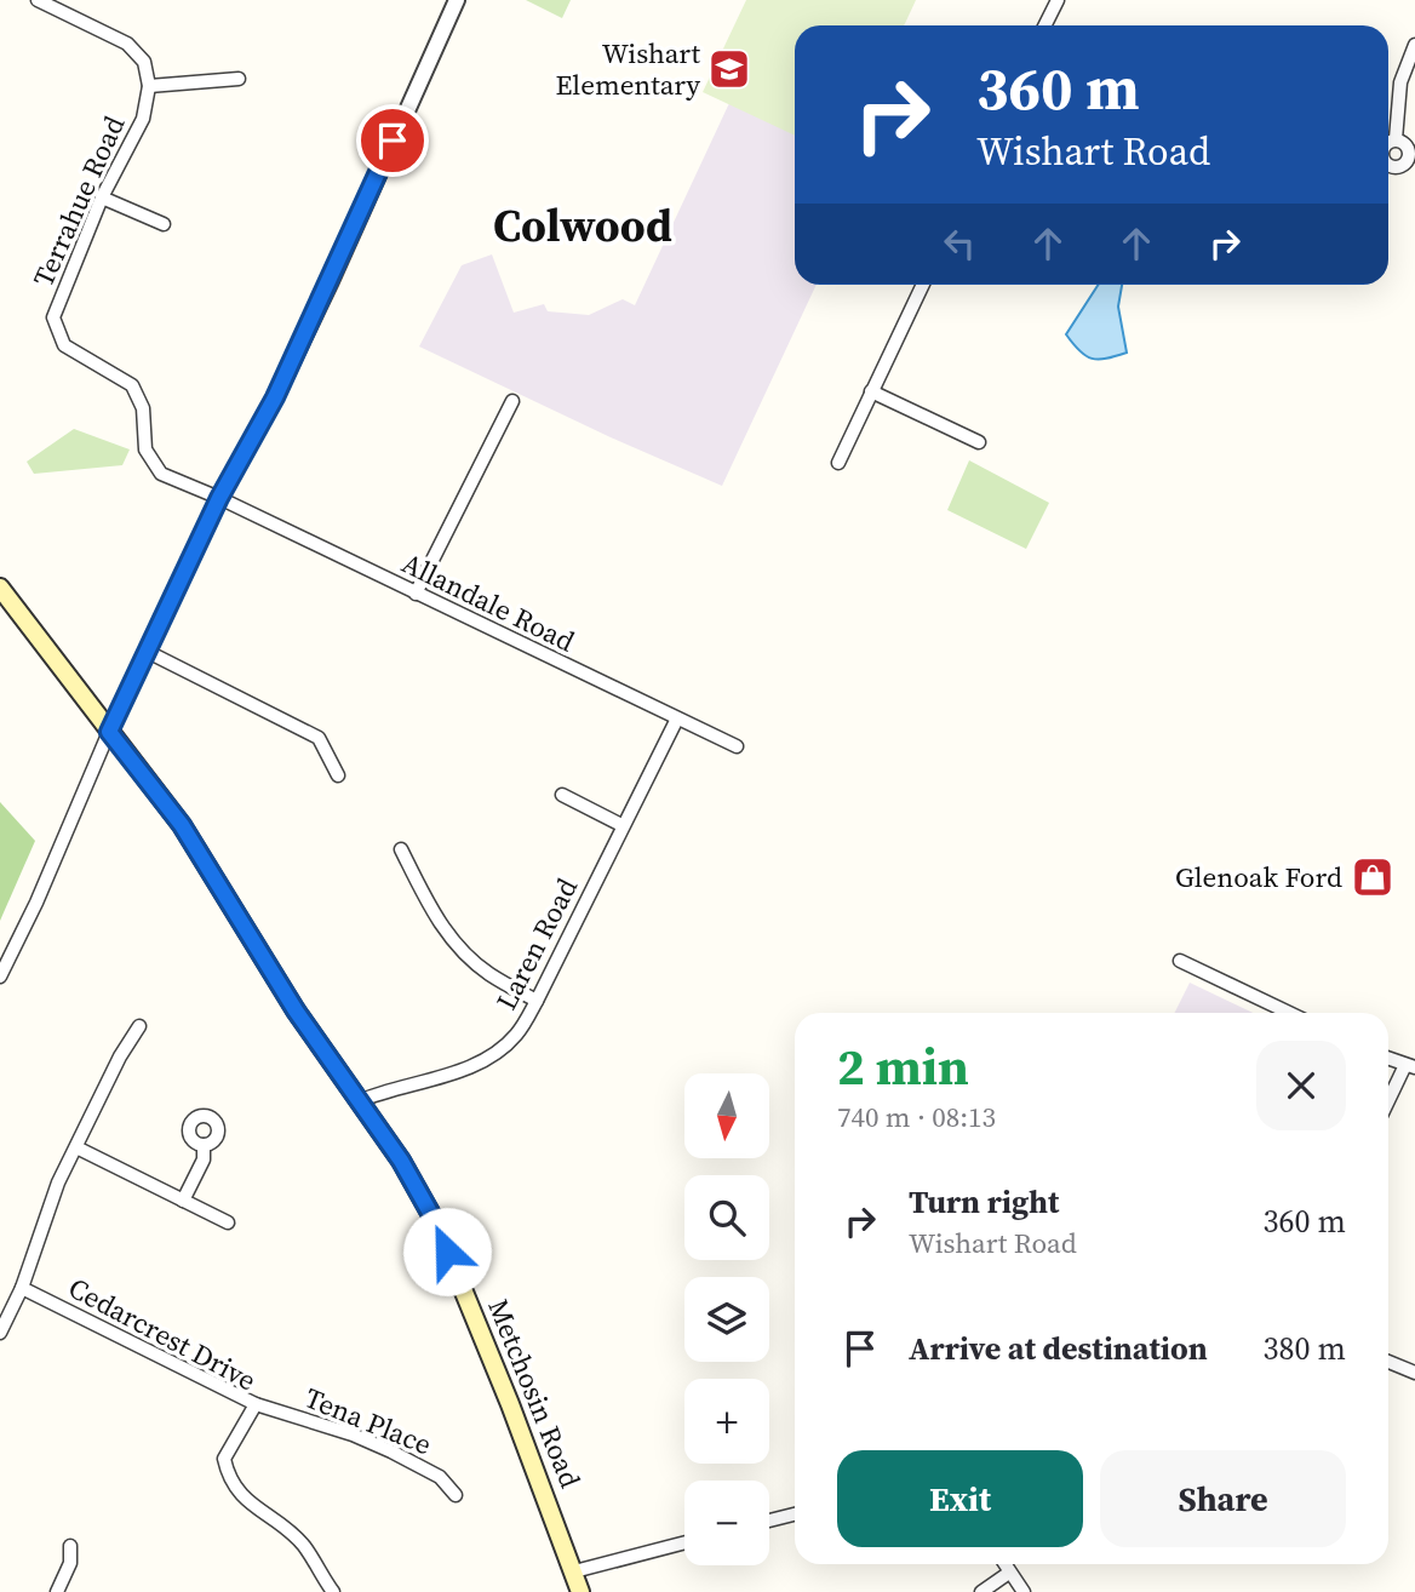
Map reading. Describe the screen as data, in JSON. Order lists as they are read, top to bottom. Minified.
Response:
{"streets":{"main road":["Metchosin Road"],"street":["Terrahue Road","Allandale Road","Laren Road","Cedarcrest Drive","Tena Place"]},"crossings":[["Terrahue Road","Allandale Road"],["Allandale Road","Laren Road"],["Laren Road","Metchosin Road"],["Cedarcrest Drive","Tena Place"]],"districts":["Colwood"],"places":{"school or university":["Wishart Elementary"],"shop":["Glenoak Ford"]},"north":"bottom","page":{"turn":["360 m","Wishart Road"],"heading":["2 min","740 m · 08:13"],"map_buttons":["+","−"],"list":[{"name":"Turn right","note":"Wishart Road","value":"360 m"},{"name":"Arrive at destination","value":"380 m"}],"buttons":["Exit","Share"]}}
